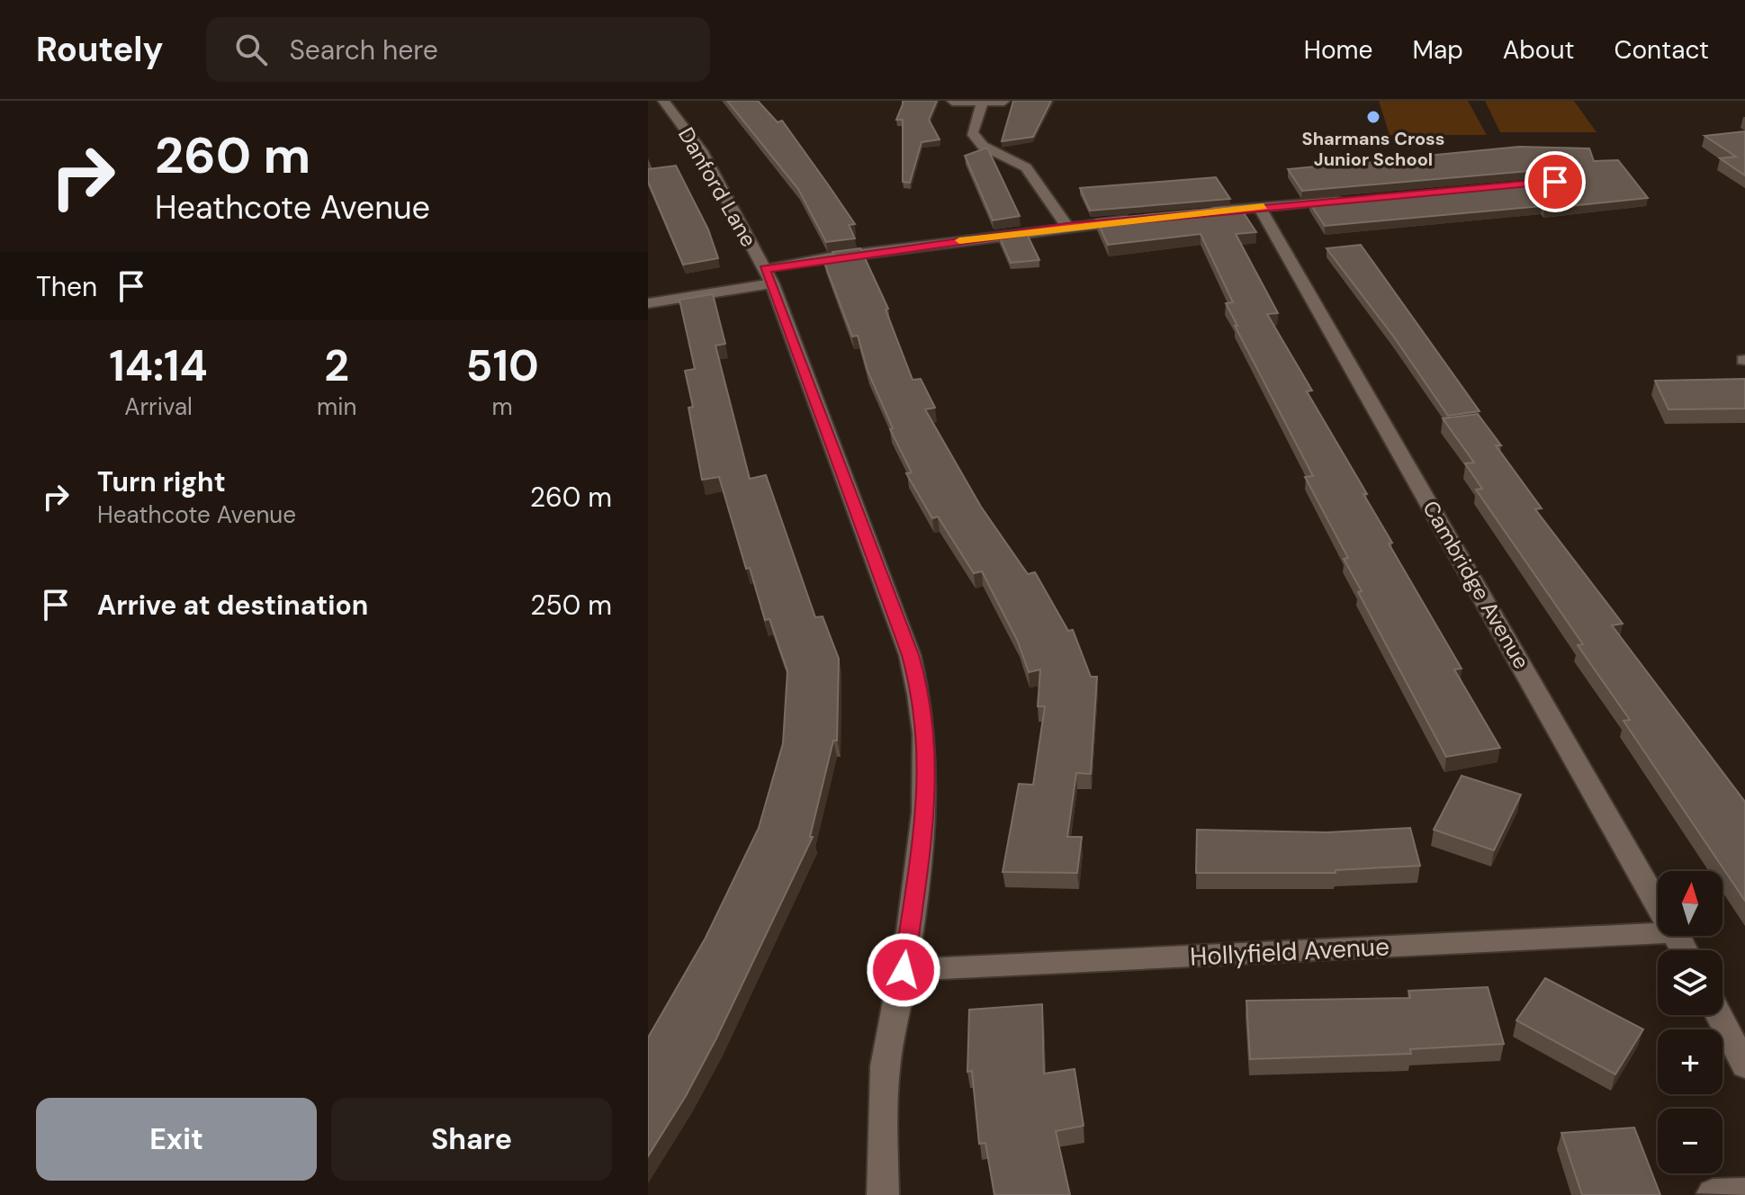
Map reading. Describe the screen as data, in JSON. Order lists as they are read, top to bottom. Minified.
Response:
{"streets":{"street":["Danford Lane","Cambridge Avenue","Hollyfield Avenue"]},"crossings":[["Danford Lane","Hollyfield Avenue"]],"places":["Sharmans Cross Junior School"],"north":"top","page":{"header":"Routely","search":"Search here","nav":["Home","Map","About","Contact"],"turn":["260 m","Heathcote Avenue"],"then":"Then","eta":["14:14","Arrival","2","min","510","m"],"list":[{"name":"Turn right","note":"Heathcote Avenue","value":"260 m"},{"name":"Arrive at destination","value":"250 m"}],"map_buttons":["+","−"],"buttons":["Exit","Share"]}}
